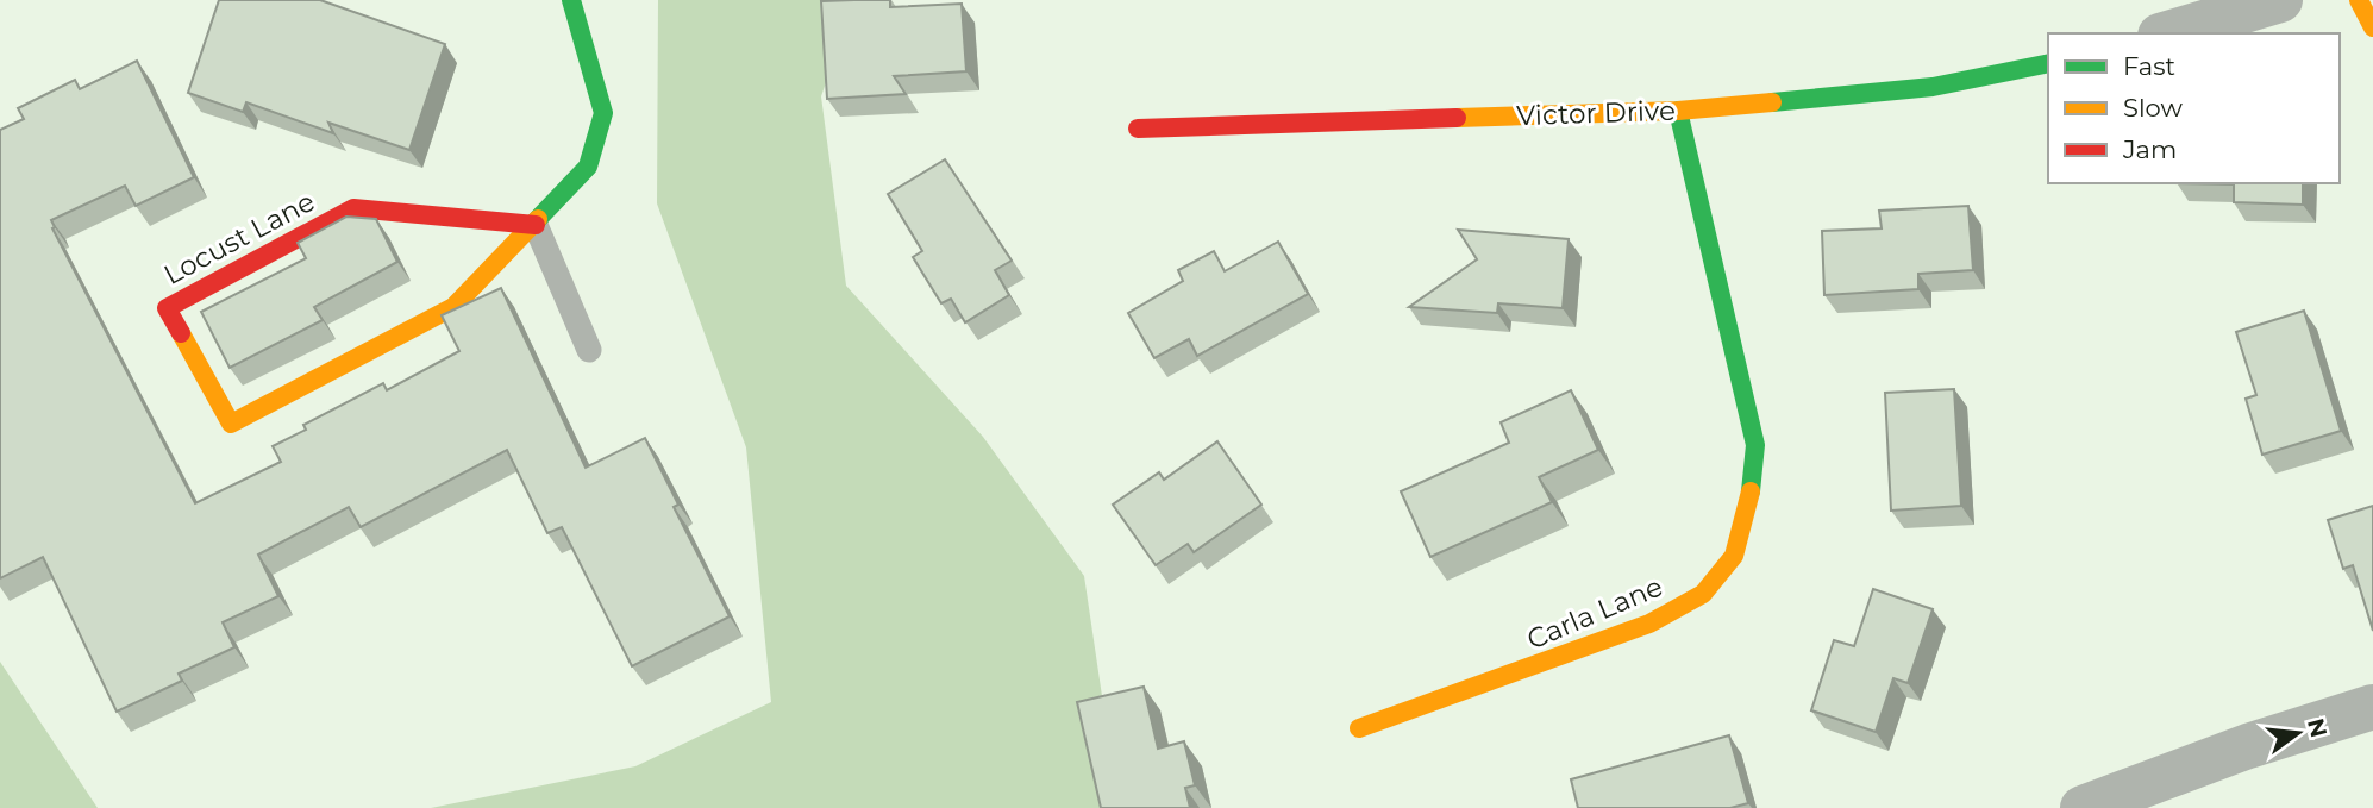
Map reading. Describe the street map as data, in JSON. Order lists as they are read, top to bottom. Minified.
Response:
{"streets":{"street":["Victor Drive","Locust Lane","Carla Lane"]},"crossings":[["Victor Drive","Carla Lane"]],"legend":["Fast","Slow","Jam"],"north":"right"}
